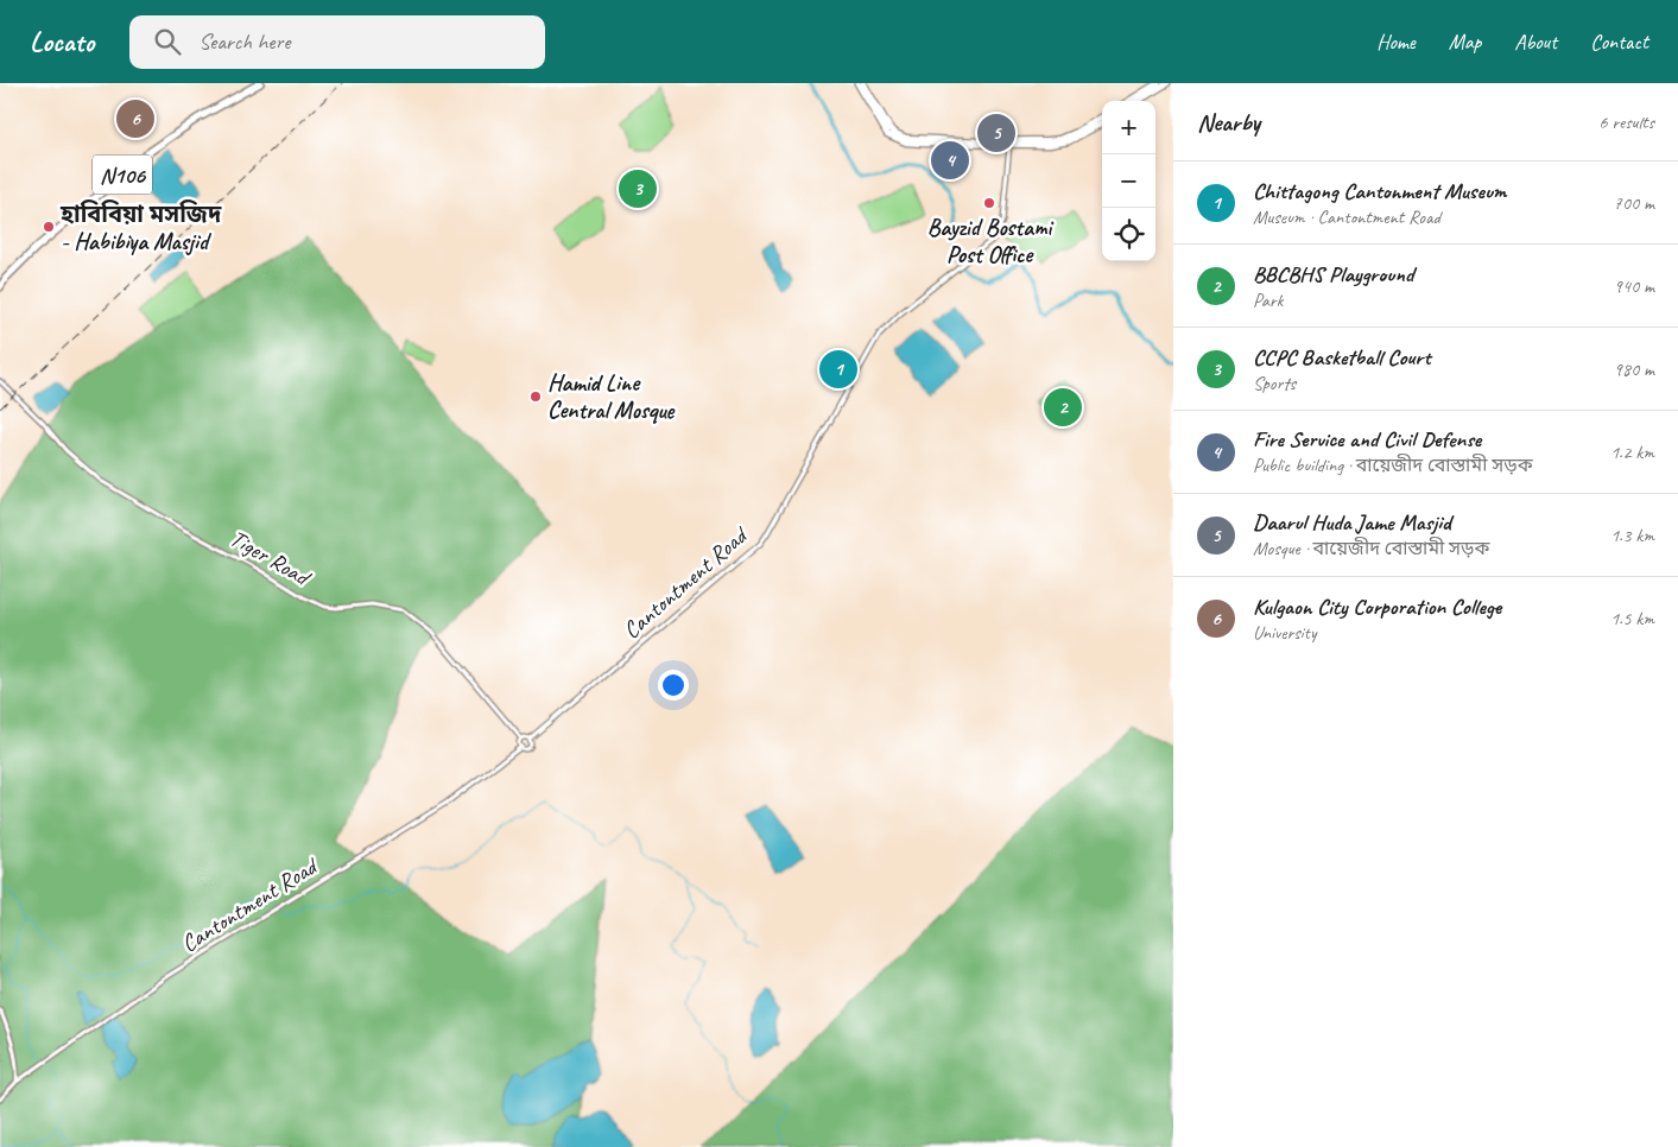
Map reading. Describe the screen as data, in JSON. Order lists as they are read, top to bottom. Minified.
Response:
{"streets":{"highway":["N106"],"street":["Tiger Road","Cantontment Road"]},"crossings":[["Tiger Road","Cantontment Road"]],"places":["Bayzid Bostami Post Office","হাবিবিয়া মসজিদ - Habibiya Masjid","Hamid Line Central Mosque"],"page":{"header":"Locato","search":"Search here","nav":["Home","Map","About","Contact"],"heading":["Nearby","6 results"],"pins":["6","5","4","3","1","2"],"map_buttons":["+","−"],"list":[{"mark":"1","name":"Chittagong Cantonment Museum","note":"Museum · Cantontment Road","value":"700 m"},{"mark":"2","name":"BBCBHS Playground","note":"Park","value":"940 m"},{"mark":"3","name":"CCPC Basketball Court","note":"Sports","value":"980 m"},{"mark":"4","name":"Fire Service and Civil Defense","note":"Public building · বায়েজীদ বোস্তামী সড়ক","value":"1.2 km"},{"mark":"5","name":"Daarul Huda Jame Masjid","note":"Mosque · বায়েজীদ বোস্তামী সড়ক","value":"1.3 km"},{"mark":"6","name":"Kulgaon City Corporation College","note":"University","value":"1.5 km"}]}}
